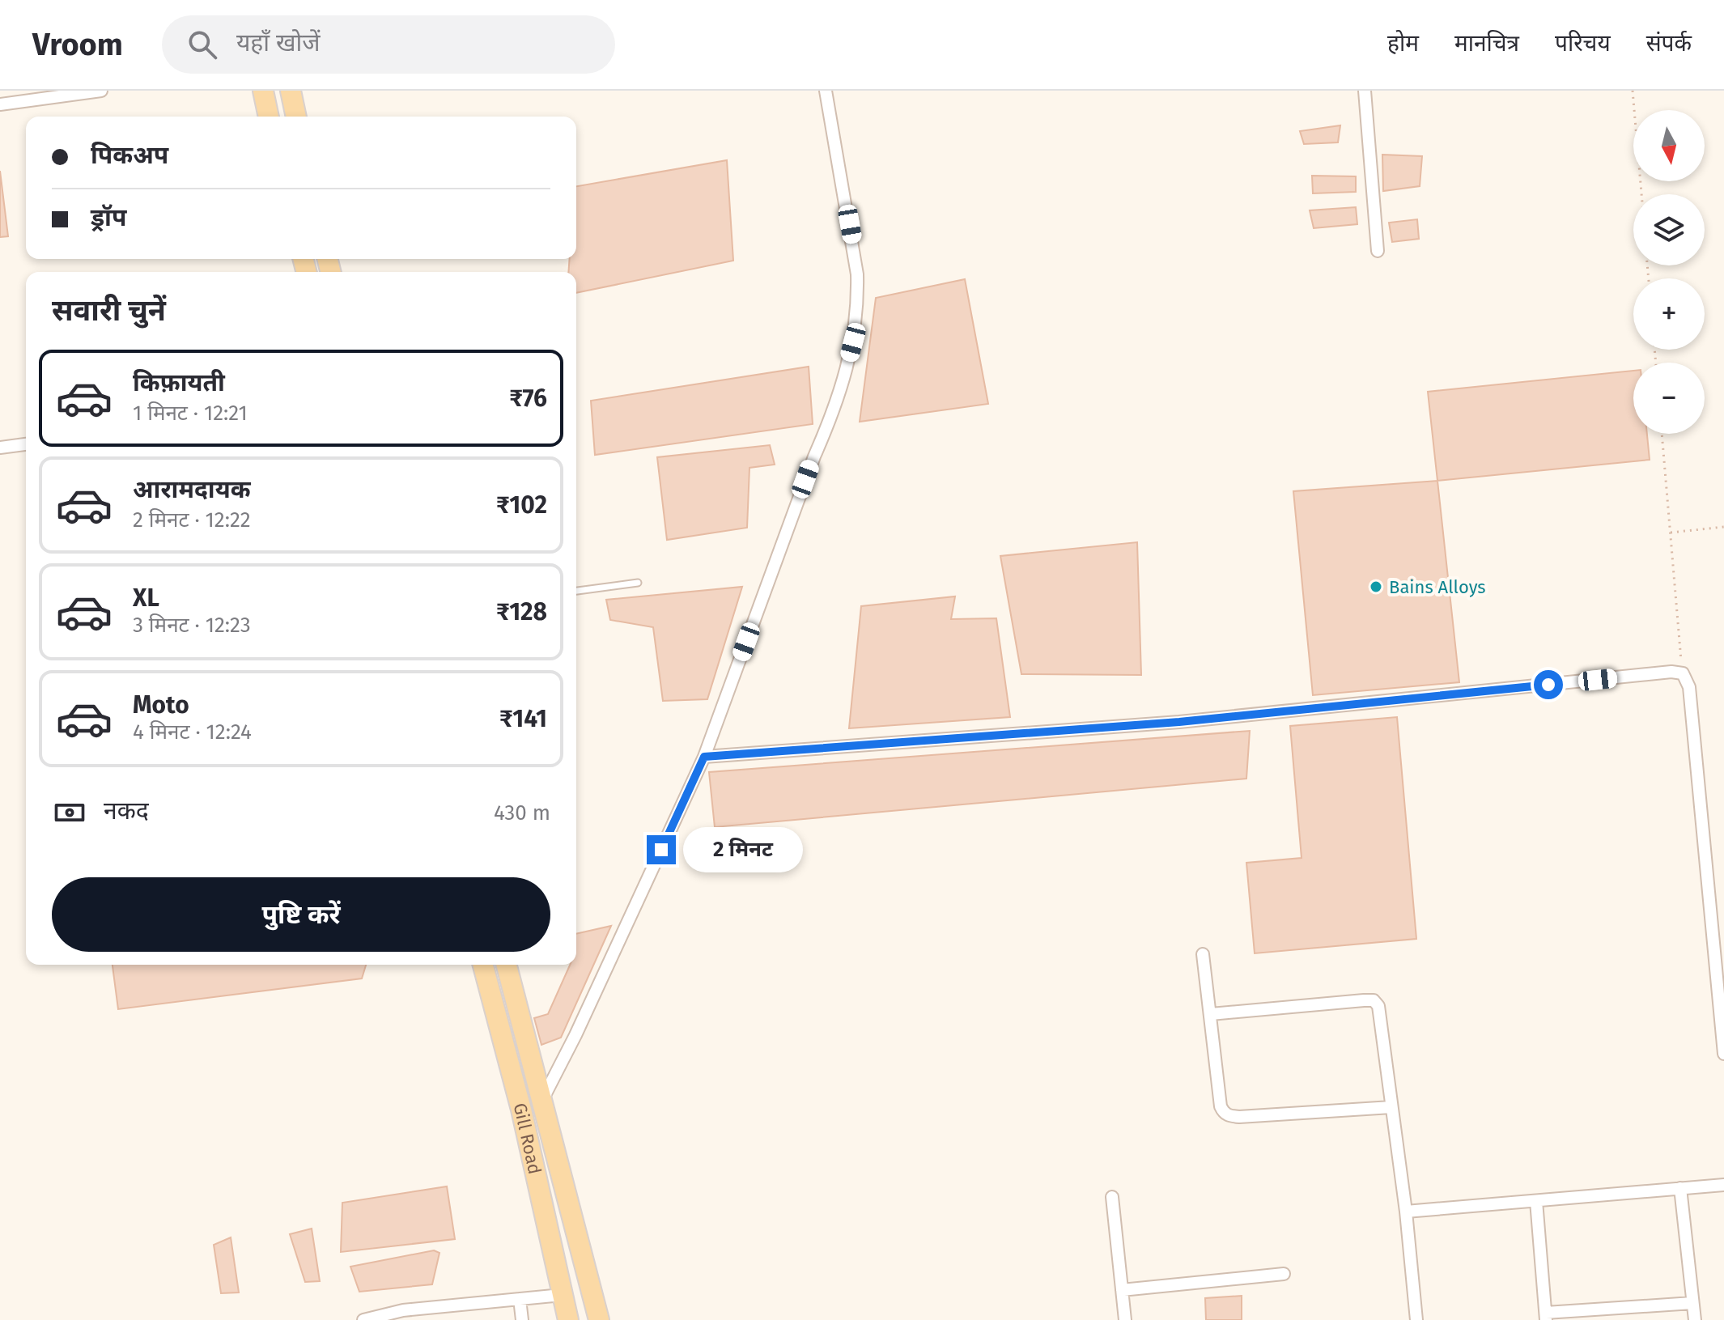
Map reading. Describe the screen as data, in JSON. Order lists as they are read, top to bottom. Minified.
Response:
{"streets":{"main road":["Gill Road"]},"places":["Bains Alloys"],"north":"bottom","page":{"header":"Vroom","search":"यहाँ खोजें","nav":["होम","मानचित्र","परिचय","संपर्क"],"map_buttons":["+","−"],"banner":["पिकअप","ड्रॉप"],"heading":"सवारी चुनें","list":[{"name":"किफ़ायती","note":"1 मिनट · 12:21","value":"₹76"},{"name":"आरामदायक","note":"2 मिनट · 12:22","value":"₹102"},{"name":"XL","note":"3 मिनट · 12:23","value":"₹128"},{"name":"Moto","note":"4 मिनट · 12:24","value":"₹141"}],"pay":["नकद","430 m"],"bubble":"2 मिनट","buttons":"पुष्टि करें"}}
